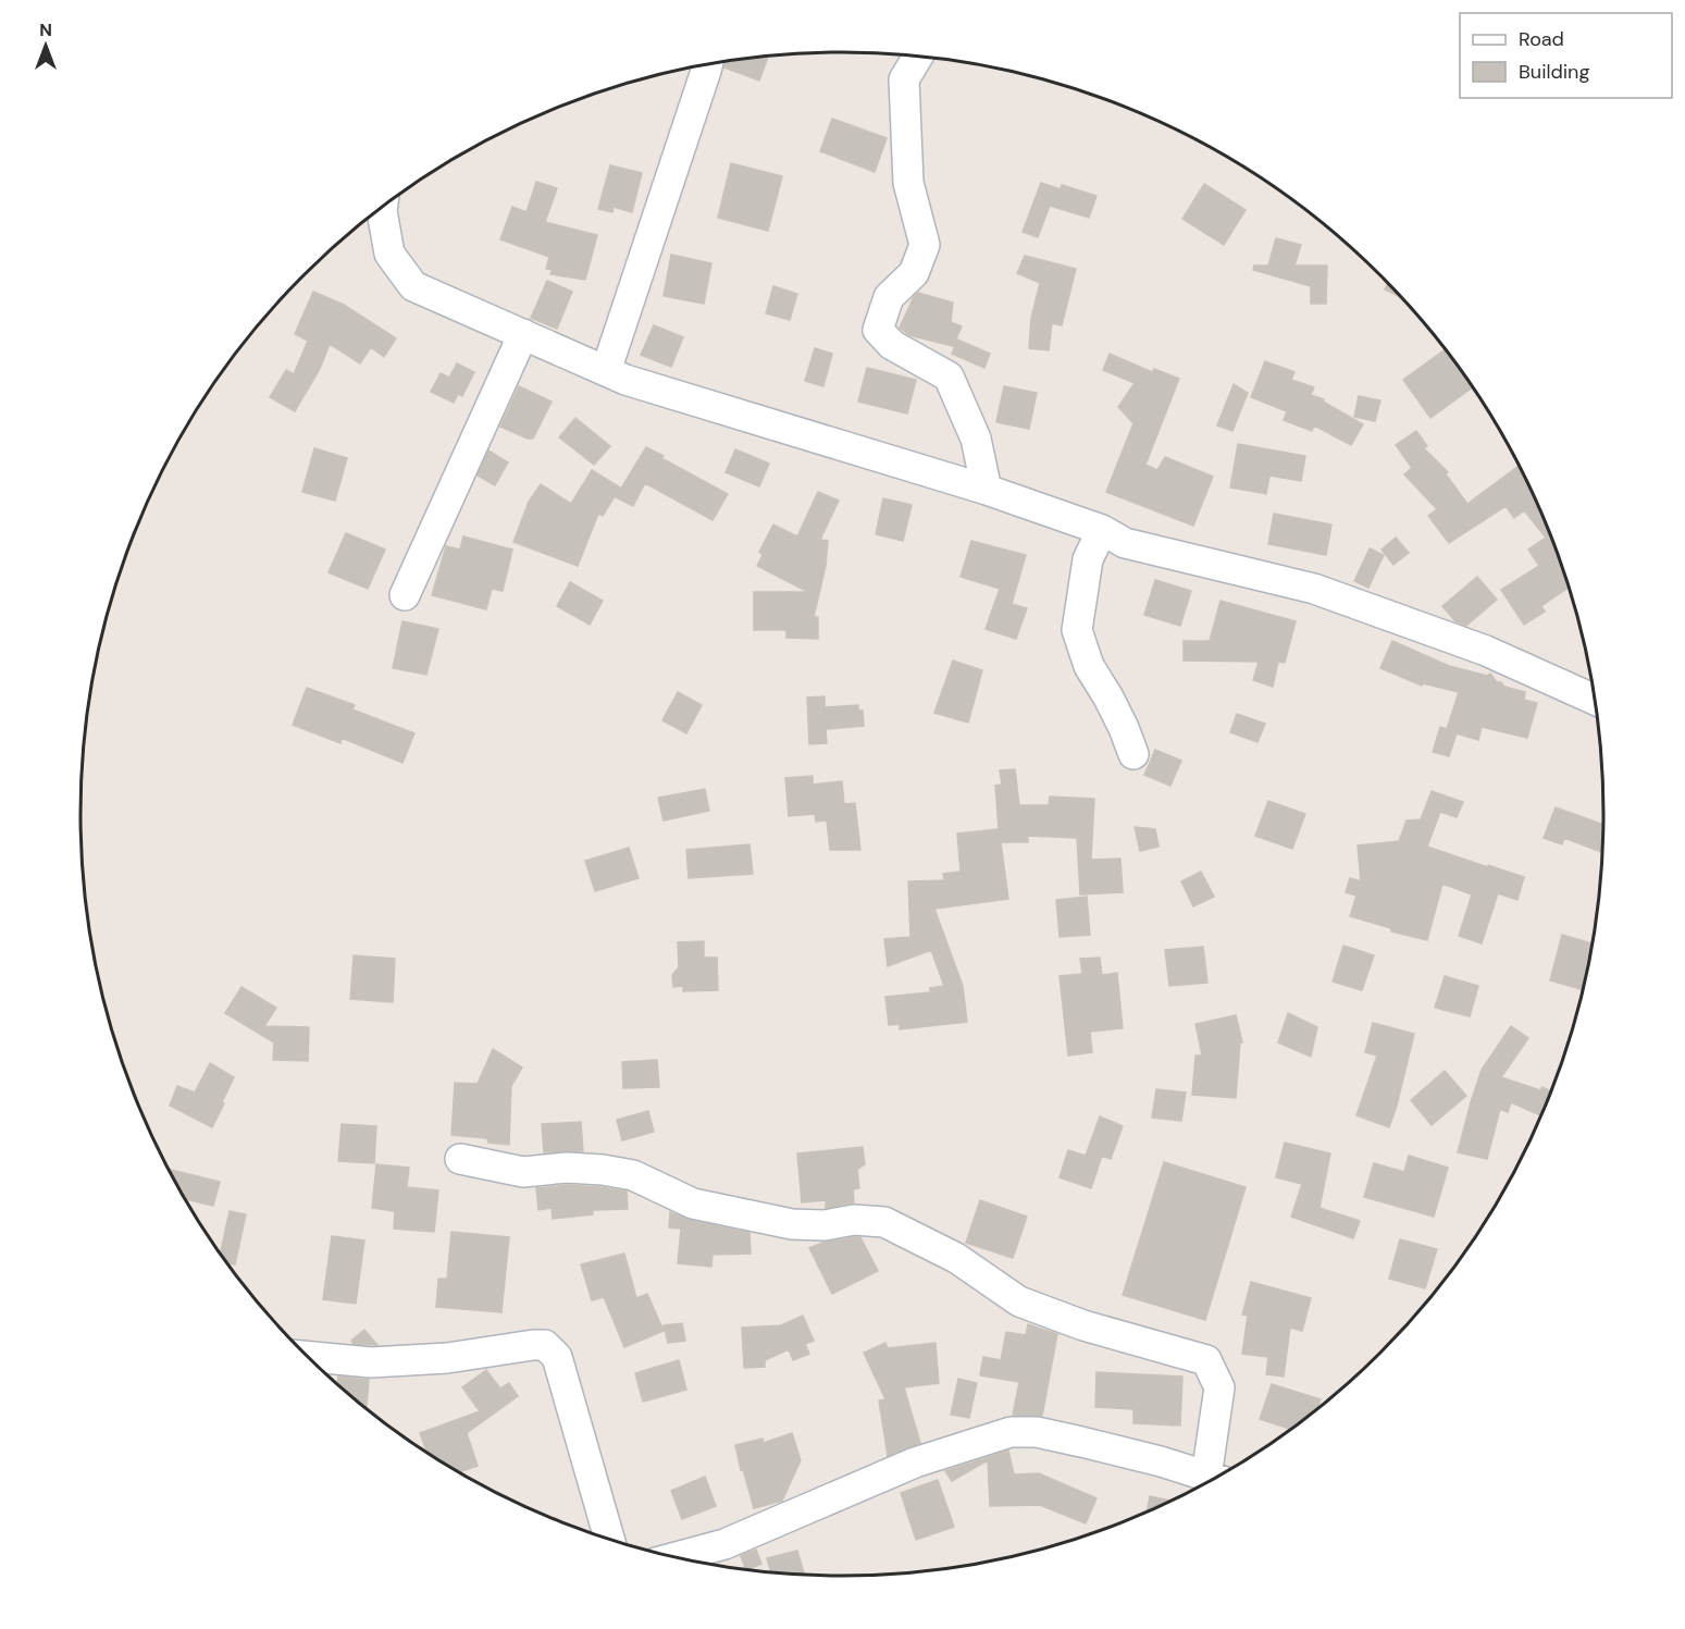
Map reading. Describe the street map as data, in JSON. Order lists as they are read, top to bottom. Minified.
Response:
{"legend":["Road","Building"],"north":"top"}
